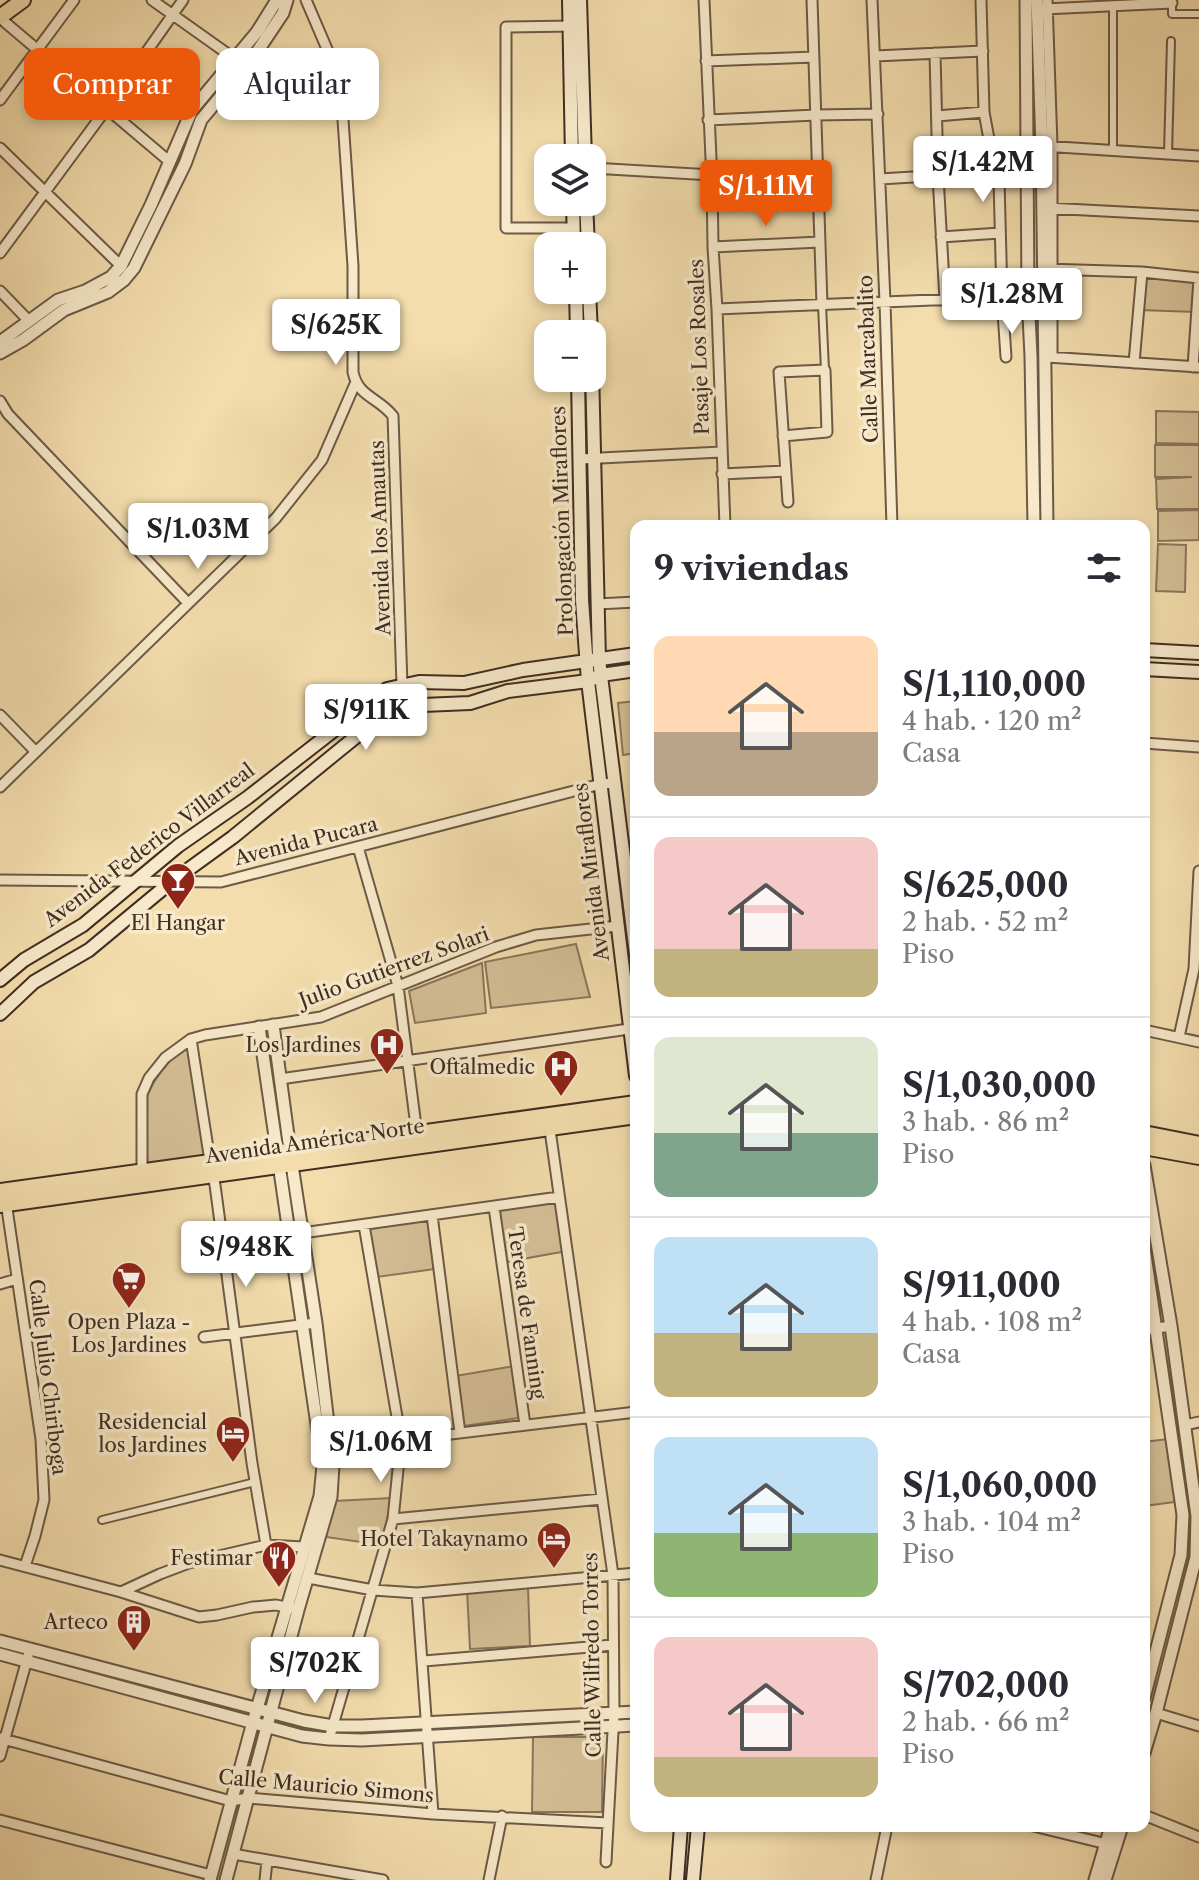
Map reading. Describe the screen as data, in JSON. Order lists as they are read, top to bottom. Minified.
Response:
{"streets":{"main road":["Prolongación Miraflores","Avenida Federico Villarreal","Avenida Miraflores","Avenida América Norte"],"street":["Pasaje Los Rosales","Calle Marcabalito","Avenida los Amautas","Avenida Pucara","Julio Gutierrez Solari","Teresa de Fanning","Calle Julio Chiriboga","Calle Wilfredo Torres","Calle Mauricio Simons"]},"crossings":[["Prolongación Miraflores","Avenida Federico Villarreal"],["Prolongación Miraflores","Avenida Miraflores"],["Avenida los Amautas","Avenida Federico Villarreal"],["Avenida Pucara","Avenida Federico Villarreal"],["Avenida Pucara","Avenida Miraflores"],["Avenida Federico Villarreal","Avenida Miraflores"],["Avenida Miraflores","Julio Gutierrez Solari"],["Julio Gutierrez Solari","Avenida América Norte"],["Avenida América Norte","Calle Julio Chiriboga"],["Avenida América Norte","Calle Wilfredo Torres"],["Calle Wilfredo Torres","Calle Mauricio Simons"]],"places":{"bar":["El Hangar"],"hospital":["Los Jardines","Oftalmedic"],"supermarket":["Open Plaza - Los Jardines"],"hotel":["Residencial los Jardines","Hotel Takaynamo"],"restaurant":["Festimar"],"building":["Arteco"]},"page":{"chip":["Comprar","Alquilar"],"price":["S/1.42M","S/1.11M","S/1.28M","S/625K","S/1.03M","S/911K","S/948K","S/1.06M","S/702K"],"map_buttons":["+","−"],"heading":"9 viviendas","list":[{"name":"S/1,110,000","note":"4 hab. · 120 m² · Casa"},{"name":"S/625,000","note":"2 hab. · 52 m² · Piso"},{"name":"S/1,030,000","note":"3 hab. · 86 m² · Piso"},{"name":"S/911,000","note":"4 hab. · 108 m² · Casa"},{"name":"S/1,060,000","note":"3 hab. · 104 m² · Piso"},{"name":"S/702,000","note":"2 hab. · 66 m² · Piso"}]}}
